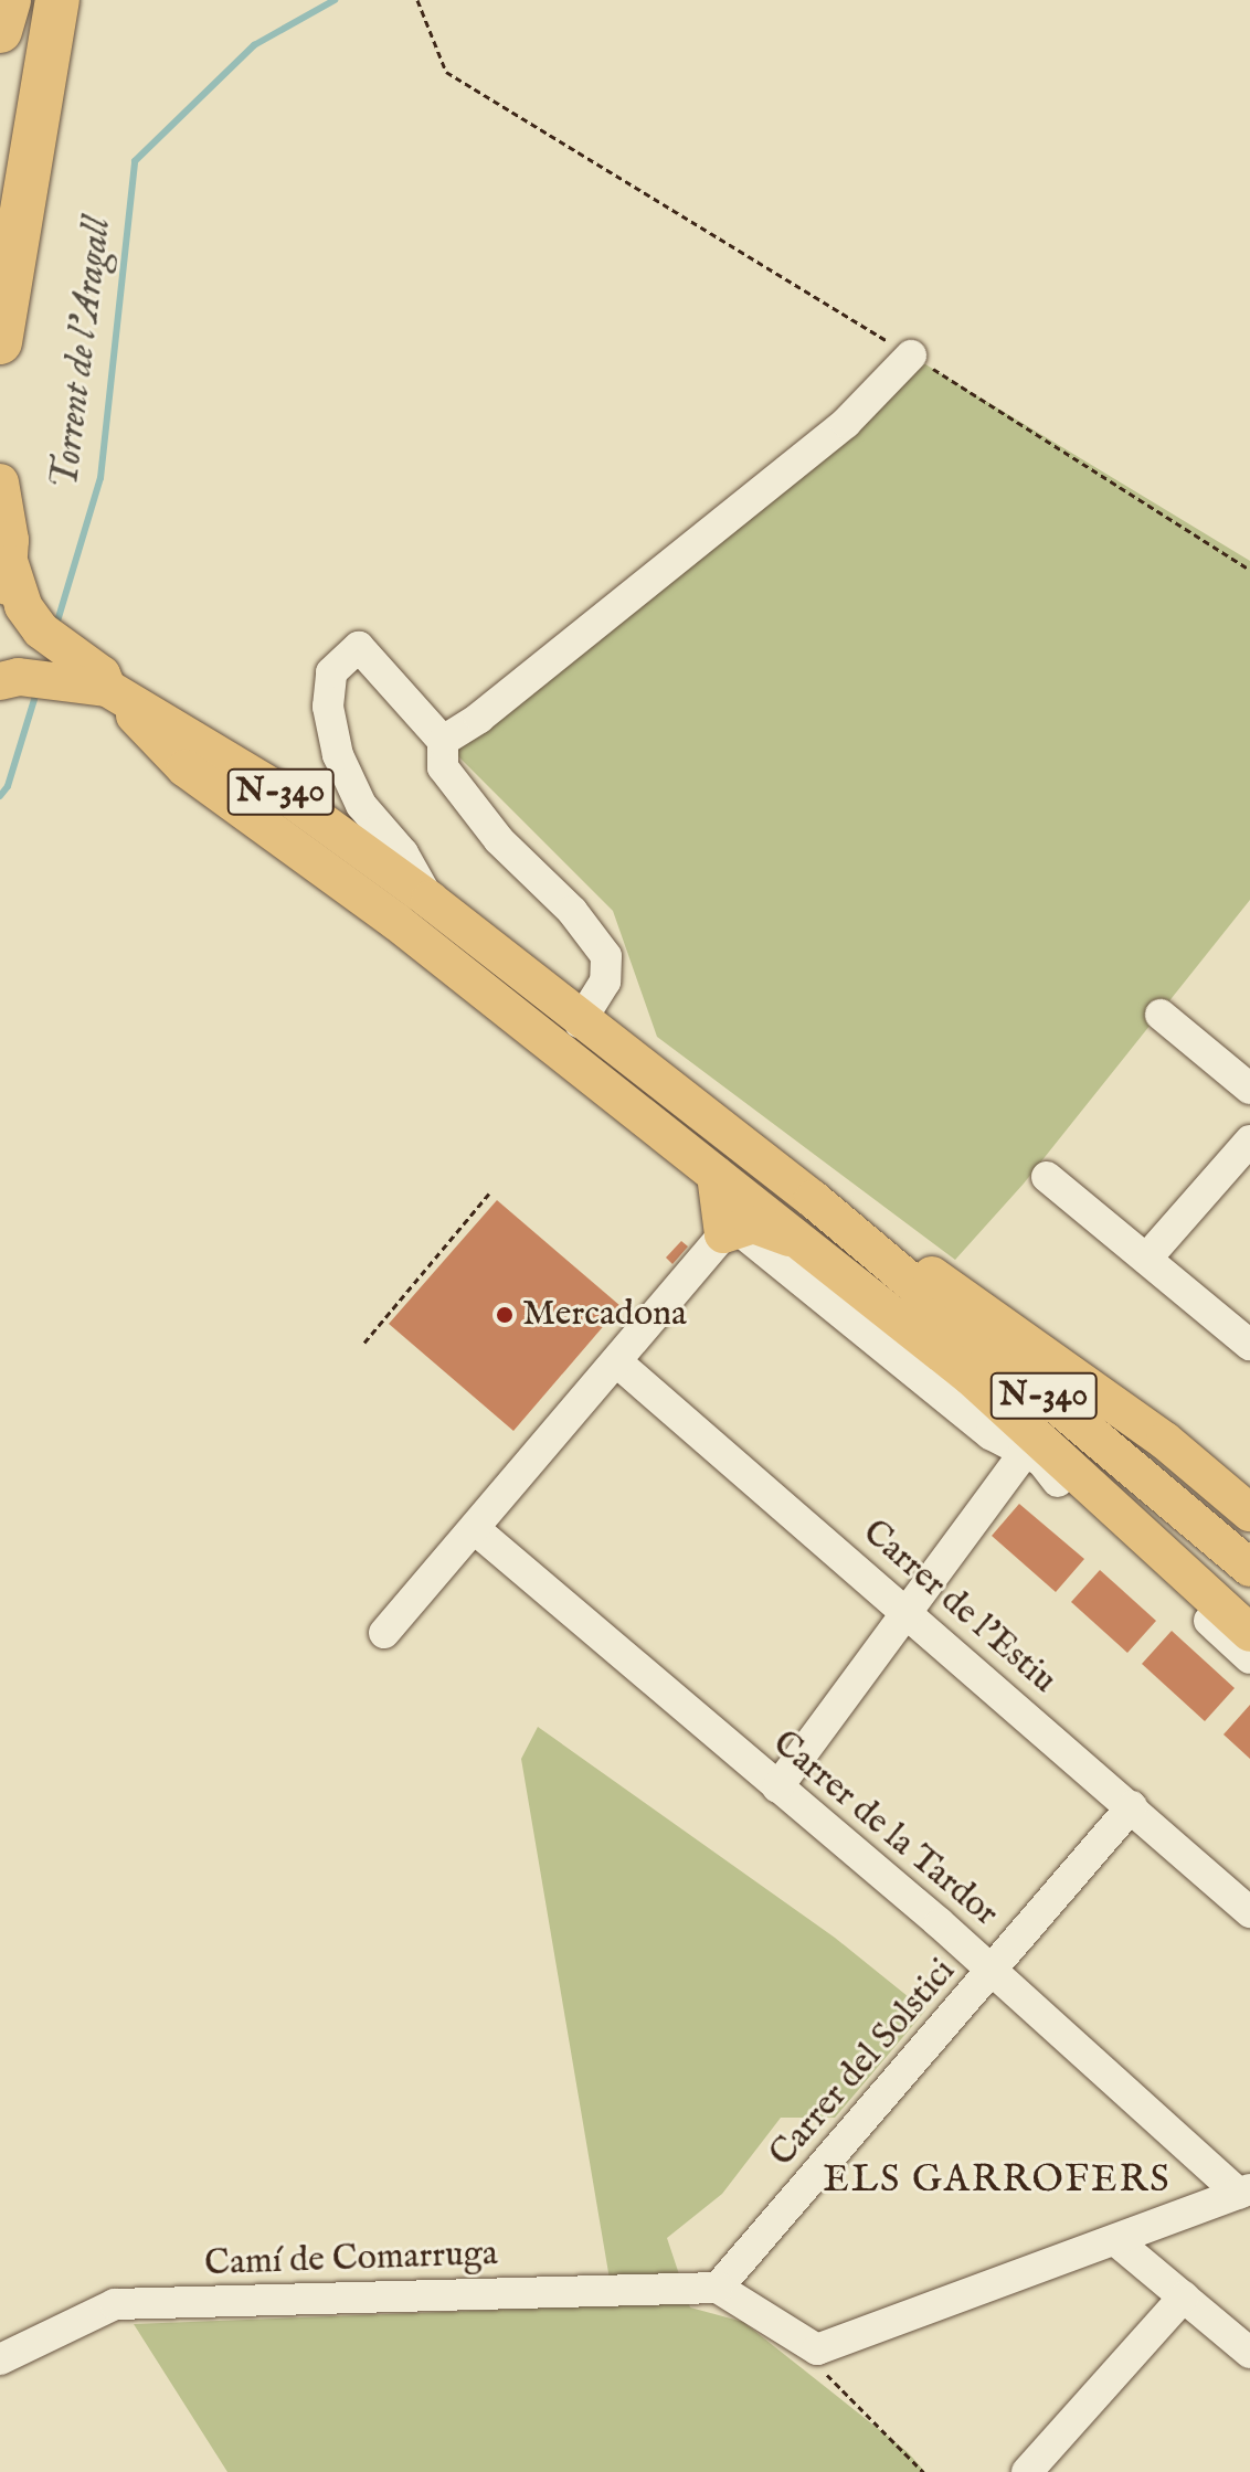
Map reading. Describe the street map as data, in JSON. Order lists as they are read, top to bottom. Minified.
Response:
{"streets":{"main road":["N-340"],"street":["Carrer de l'Estiu","Carrer de la Tardor","Carrer del Solstici","Camí de Comarruga"]},"crossings":[["Carrer de l'Estiu","Carrer del Solstici"],["Carrer de la Tardor","Carrer del Solstici"],["Carrer del Solstici","Camí de Comarruga"]],"districts":["ELS GARROFERS"],"water":["Torrent de l'Aragall"],"places":["Mercadona"]}
